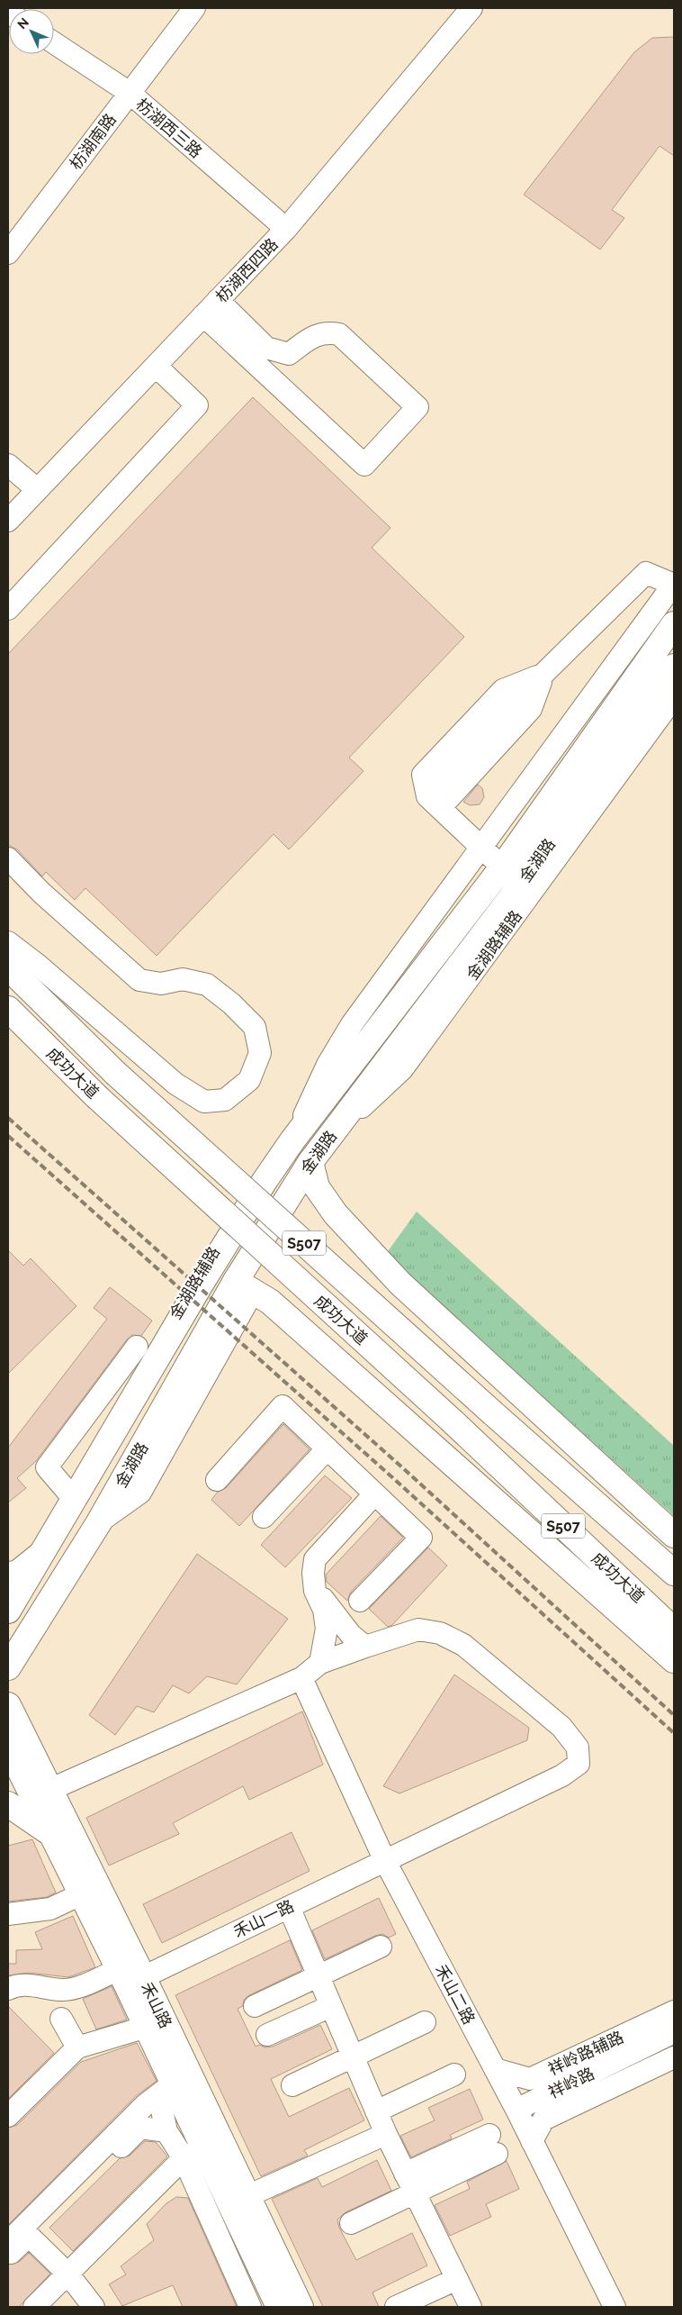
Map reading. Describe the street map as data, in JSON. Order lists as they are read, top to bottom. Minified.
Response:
{"streets":{"main road":["金湖路","成功大道","S507","禾山路"],"street":["枋湖西三路","枋湖南路","枋湖西四路","金湖路辅路","禾山一路","禾山二路","祥岭路辅路","祥岭路"]},"crossings":[["枋湖西三路","枋湖南路"],["枋湖西三路","枋湖西四路"],["金湖路","金湖路辅路"],["禾山一路","禾山二路"],["禾山一路","禾山路"],["禾山二路","祥岭路辅路"],["禾山二路","祥岭路"]],"north":"top left"}
